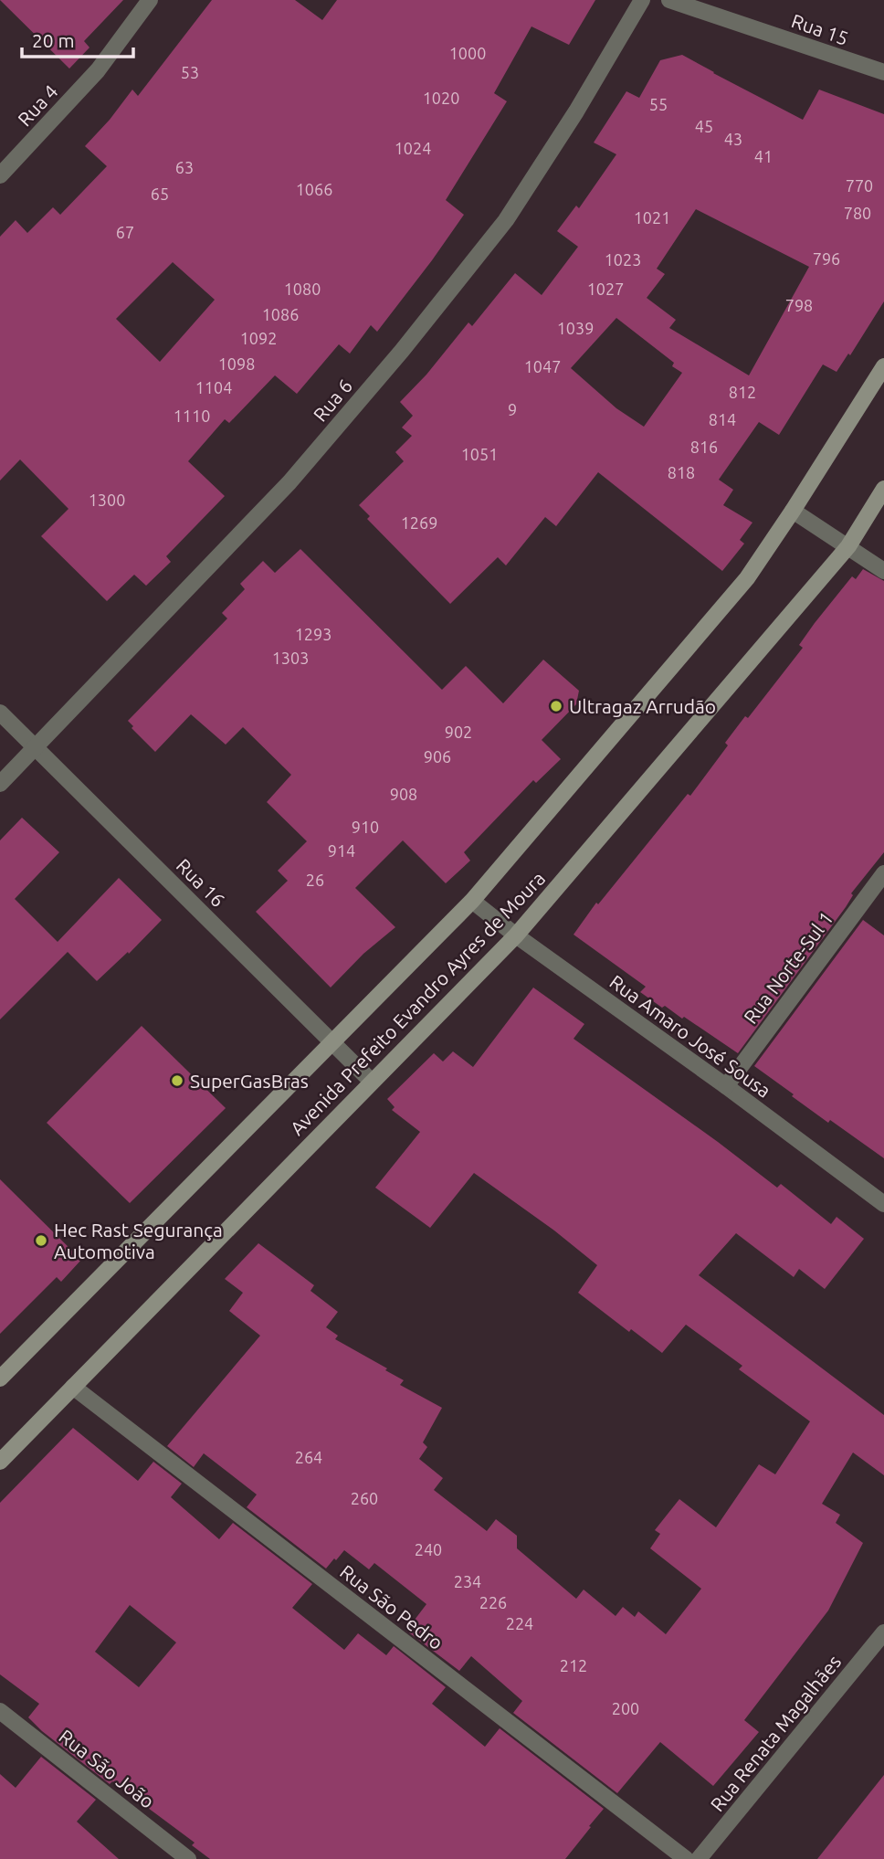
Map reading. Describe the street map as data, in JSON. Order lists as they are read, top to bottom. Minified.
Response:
{"streets":{"street":["Rua 15","Rua 4","Rua 6","Rua 16","Rua Norte-Sul 1","Avenida Prefeito Evandro Ayres de Moura","Rua Amaro José Sousa","Rua São Pedro","Rua Renata Magalhães","Rua São João"]},"crossings":[["Rua 6","Rua 16"],["Rua 16","Avenida Prefeito Evandro Ayres de Moura"],["Rua Norte-Sul 1","Rua Amaro José Sousa"],["Avenida Prefeito Evandro Ayres de Moura","Rua Amaro José Sousa"],["Avenida Prefeito Evandro Ayres de Moura","Rua São Pedro"]],"places":["Ultragaz Arrudão","SuperGasBras","Hec Rast Segurança Automotiva"],"house_numbers":["1000","53","1020","55","45","43","1024","41","63","770","1066","65","780","1021","67","796","1023","1080","1027","798","1086","1039","1092","1098","1047","1104","812","9","1110","814","816","1051","818","1300","1269","1293","1303","902","906","908","910","914","26","264","260","240","234","226","224","212","200"],"scale_bar":"20 m"}
